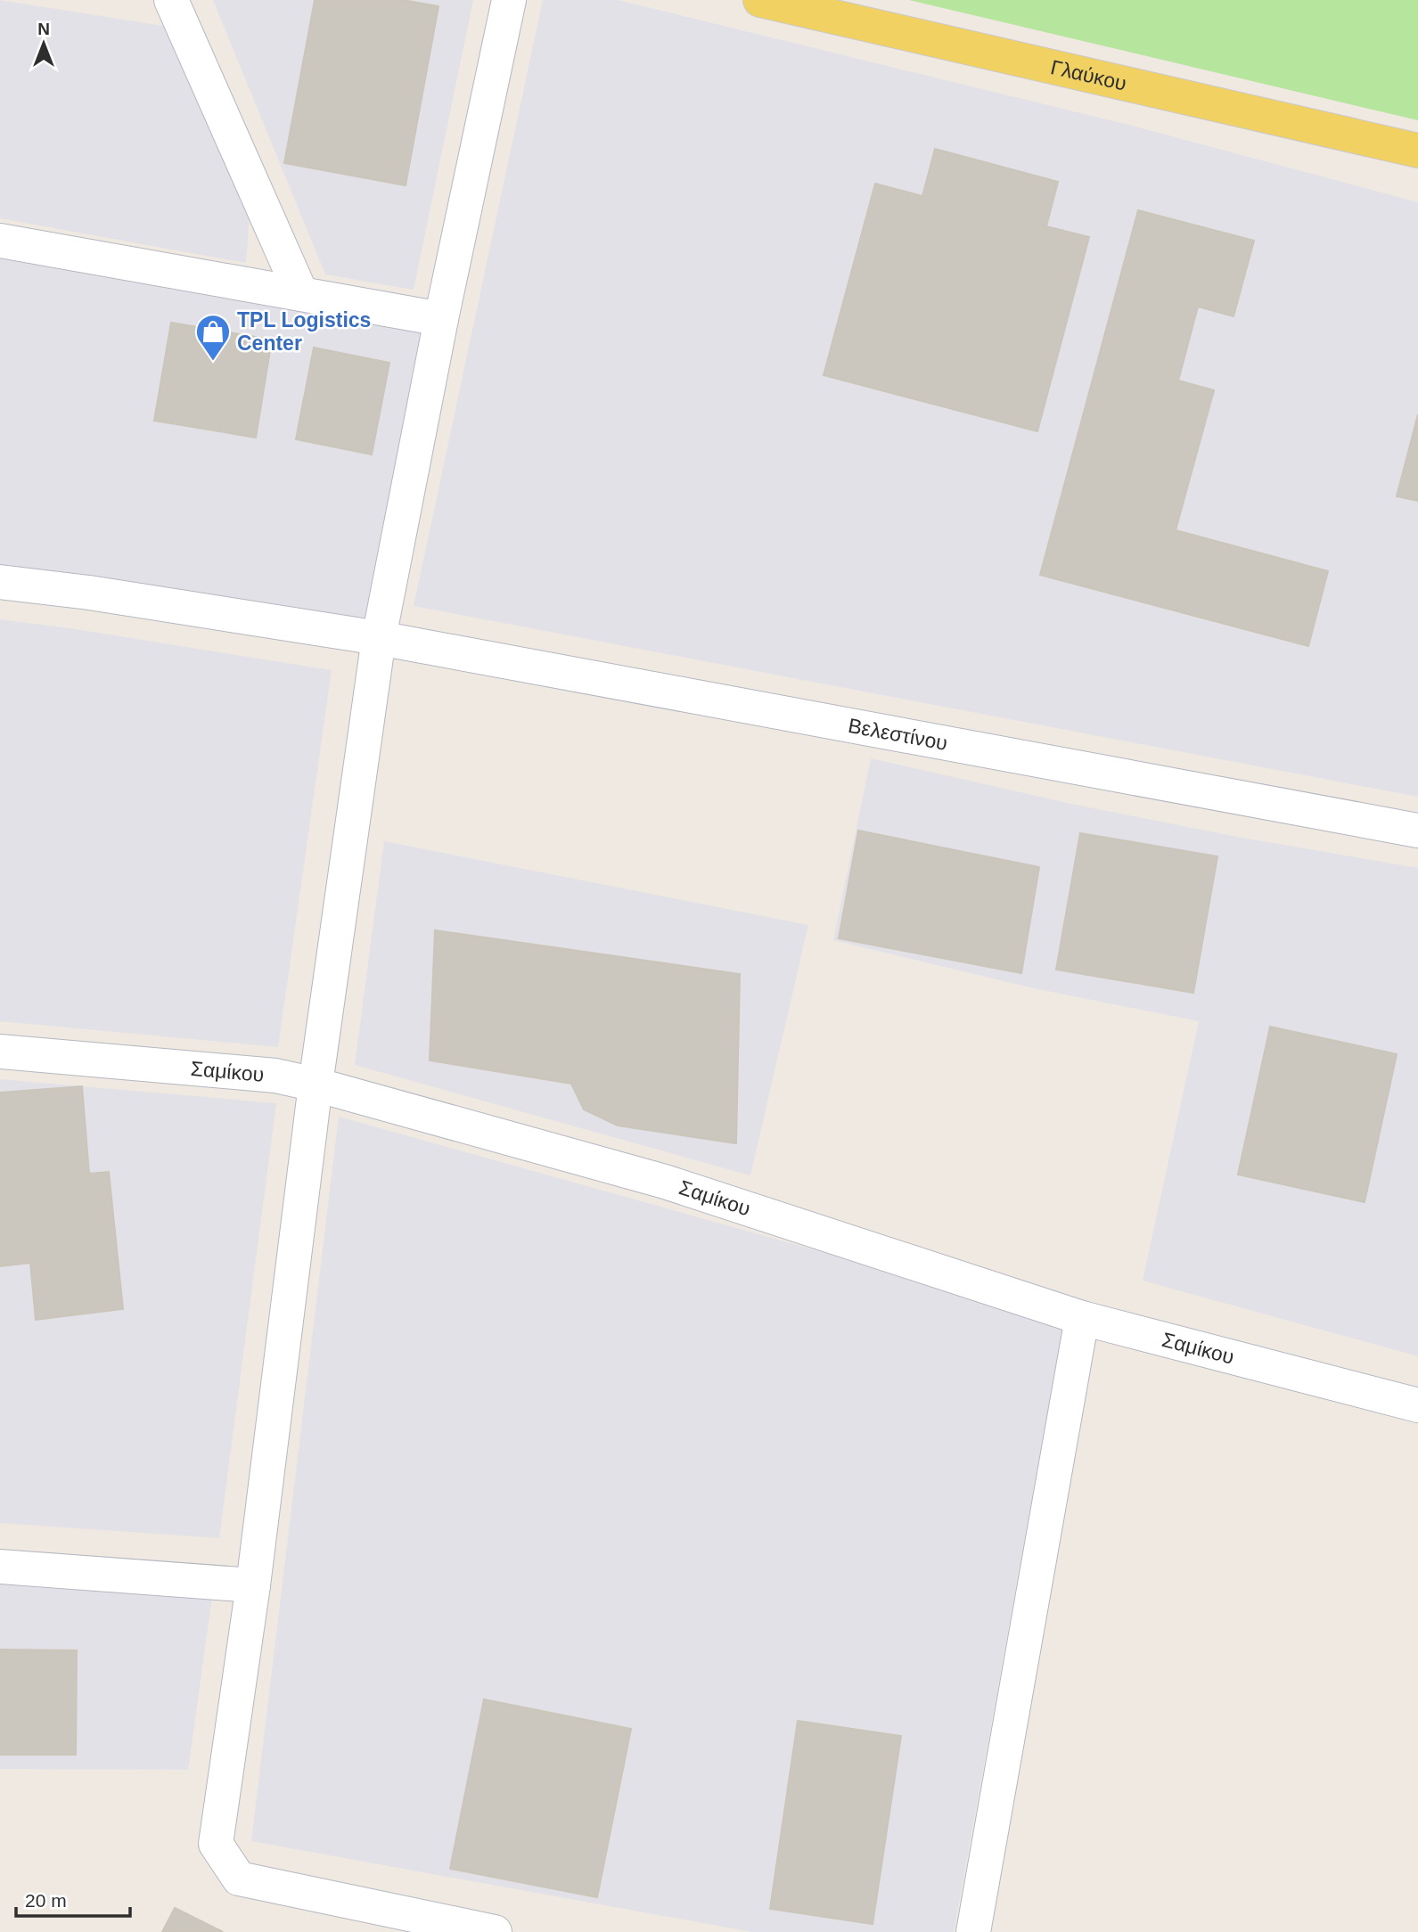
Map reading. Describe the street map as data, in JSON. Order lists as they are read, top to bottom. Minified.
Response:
{"streets":{"main road":["Γλαύκου"],"street":["Βελεστίνου","Σαμίκου"]},"places":{"shop":["TPL Logistics Center"]},"scale_bar":"20 m","north":"top"}
